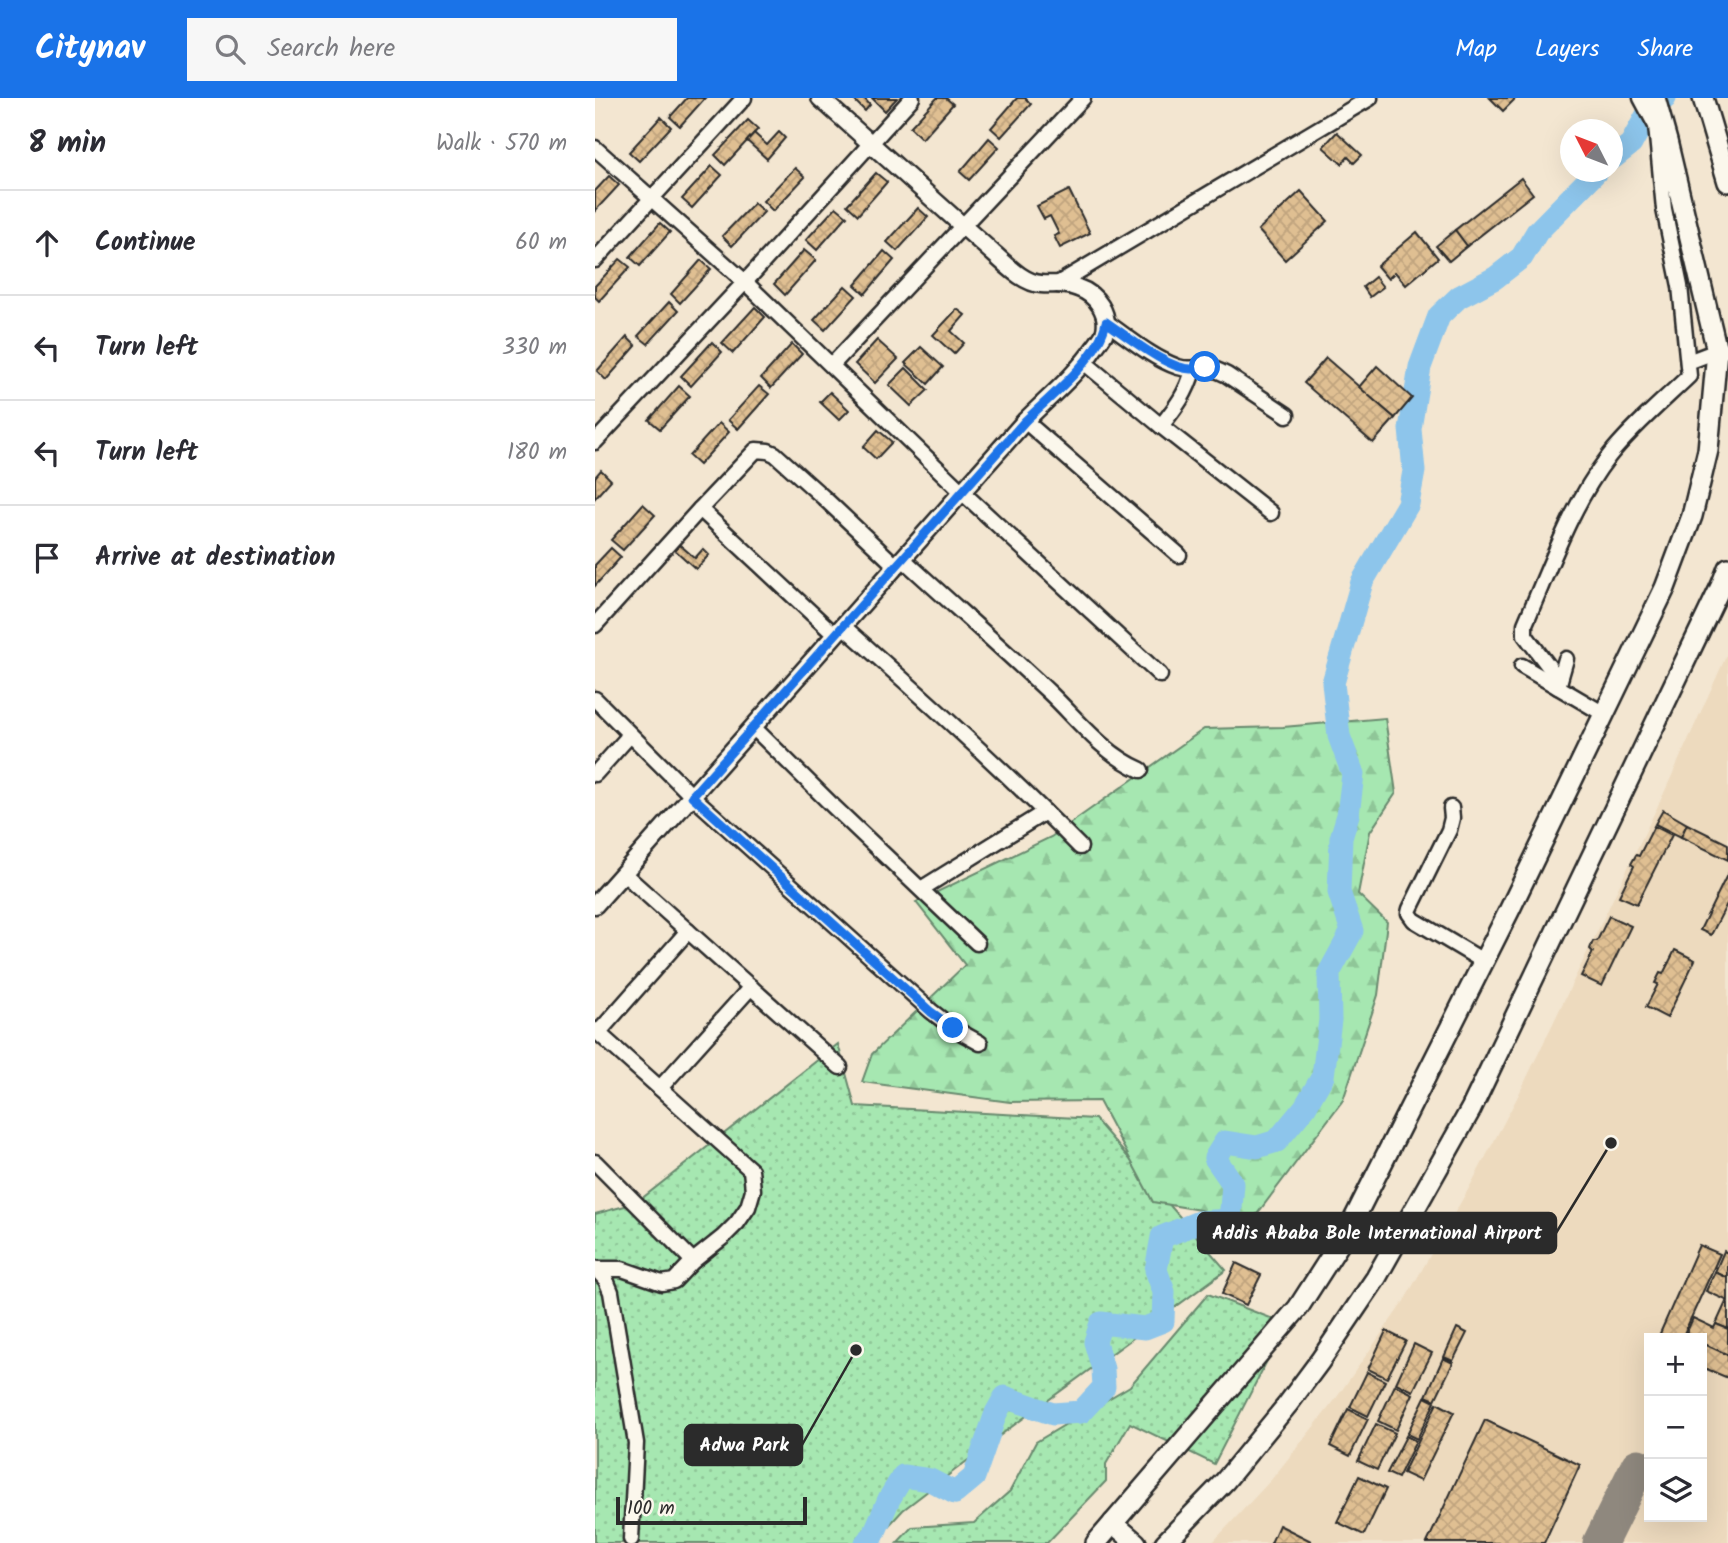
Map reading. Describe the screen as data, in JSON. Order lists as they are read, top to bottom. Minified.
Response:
{"places":["Addis Ababa Bole International Airport","Adwa Park"],"scale_bar":"100 m","north":"top left","page":{"header":"Citynav","search":"Search here","nav":["Map","Layers","Share"],"heading":["8 min","Walk · 570 m"],"list":[["Continue","60 m"],["Turn left","330 m"],["Turn left","180 m"],"Arrive at destination"],"map_buttons":["+","−"],"scale":"100 m"}}
